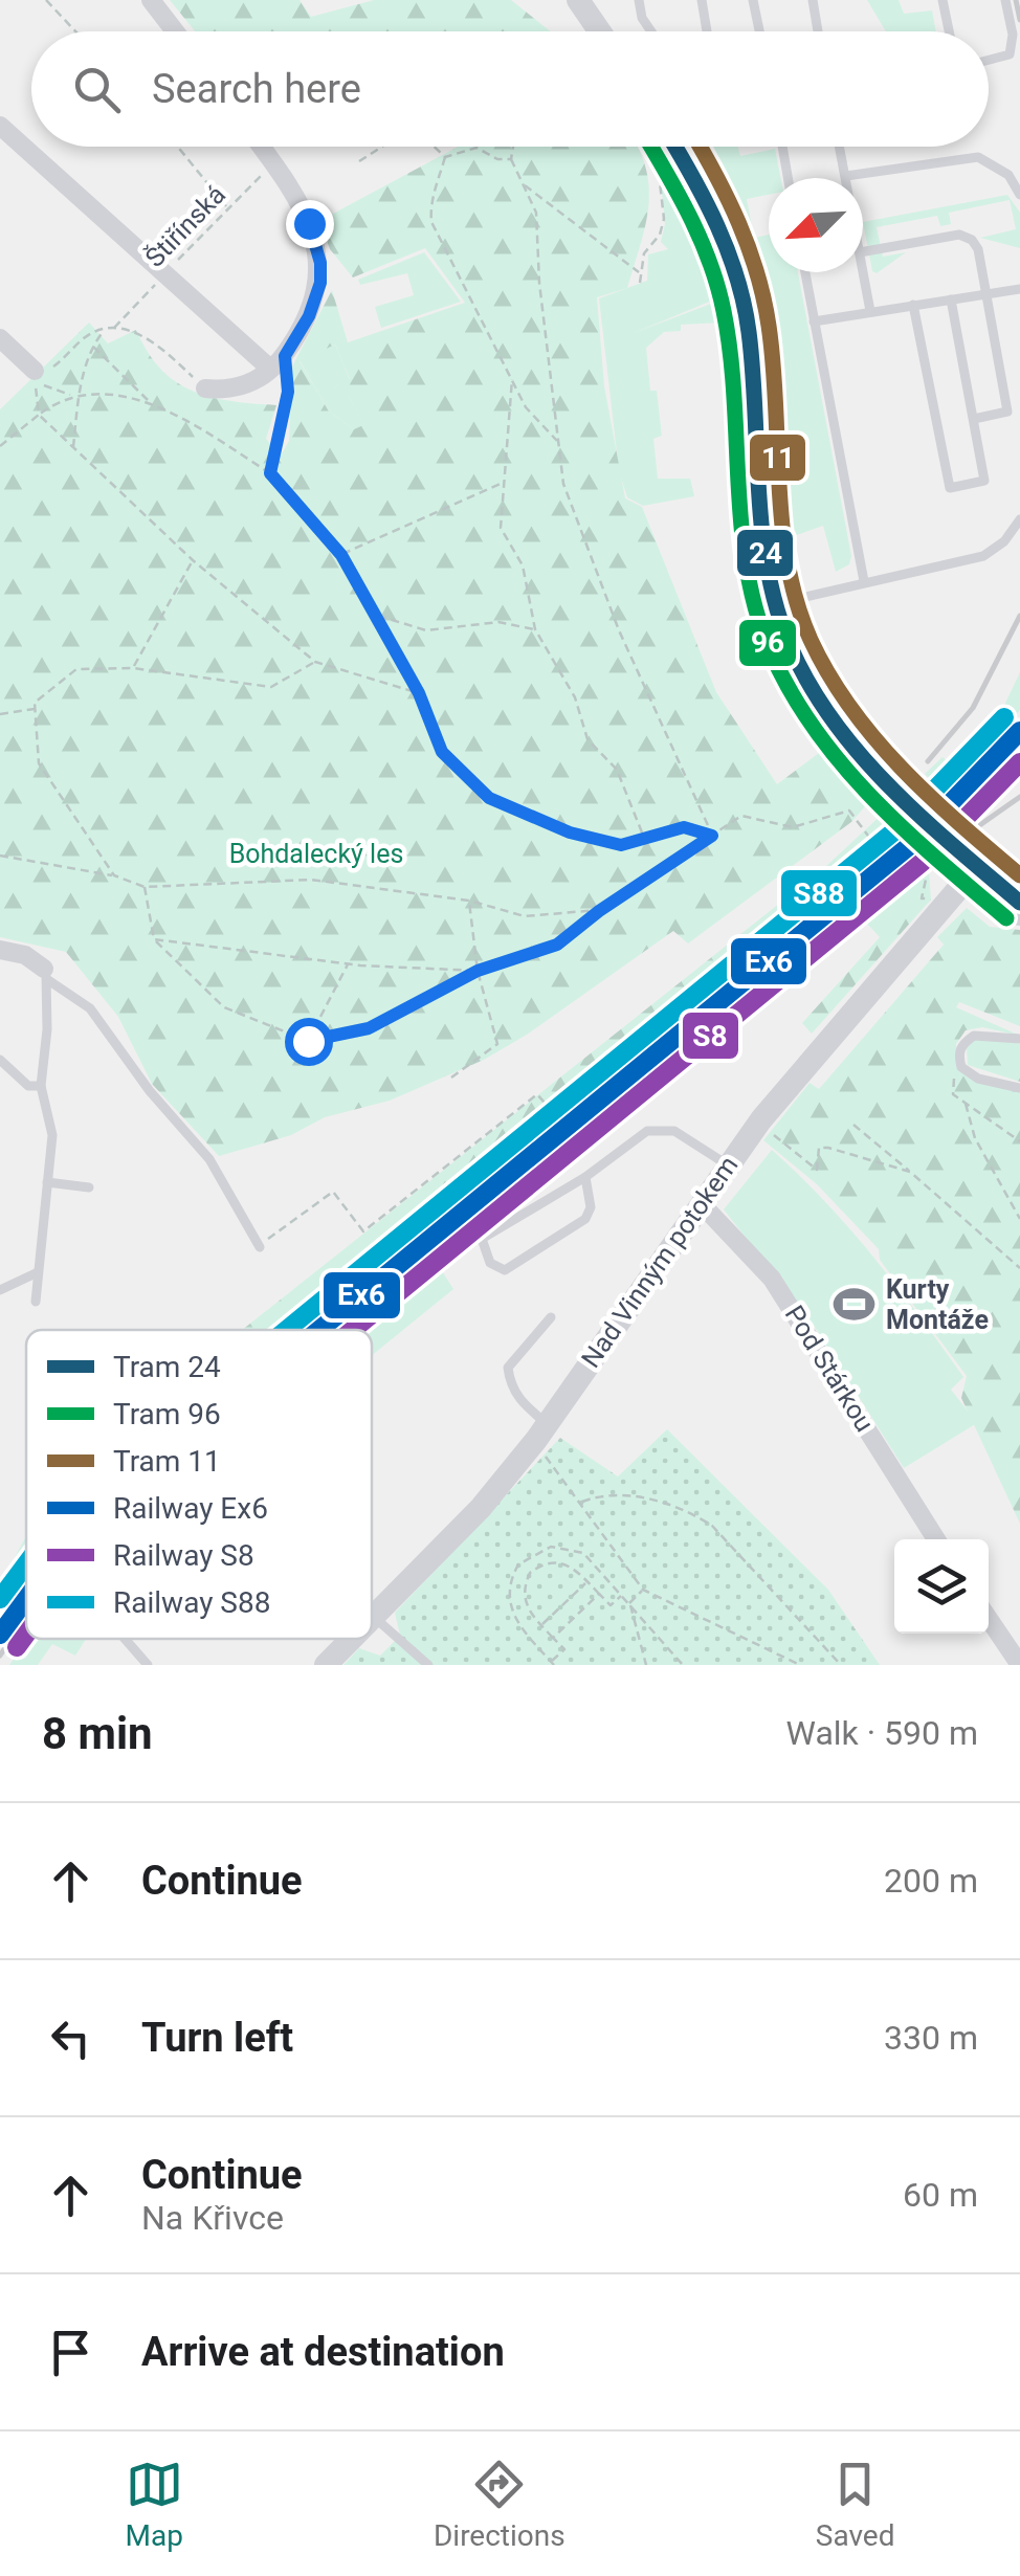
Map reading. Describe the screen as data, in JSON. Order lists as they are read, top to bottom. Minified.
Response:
{"streets":{"street":["Nad Vinným potokem","Pod Stárkou"],"path":["Štiřínská"]},"crossings":[["Nad Vinným potokem","Pod Stárkou"]],"parks":["Bohdalecký les"],"places":{"sports":["Kurty Montáže"]},"lines":["tram line 24","tram line 96","tram line 11","rail line S88","rail line Ex6","rail line S8"],"legend":["Tram 24","Tram 96","Tram 11","Railway Ex6","Railway S8","Railway S88"],"north":"bottom left","page":{"search":"Search here","heading":["8 min","Walk · 590 m"],"list":[["Continue","200 m"],["Turn left","330 m"],["Continue","Na Křivce","60 m"],"Arrive at destination"],"nav":["Map","Directions","Saved"]}}
